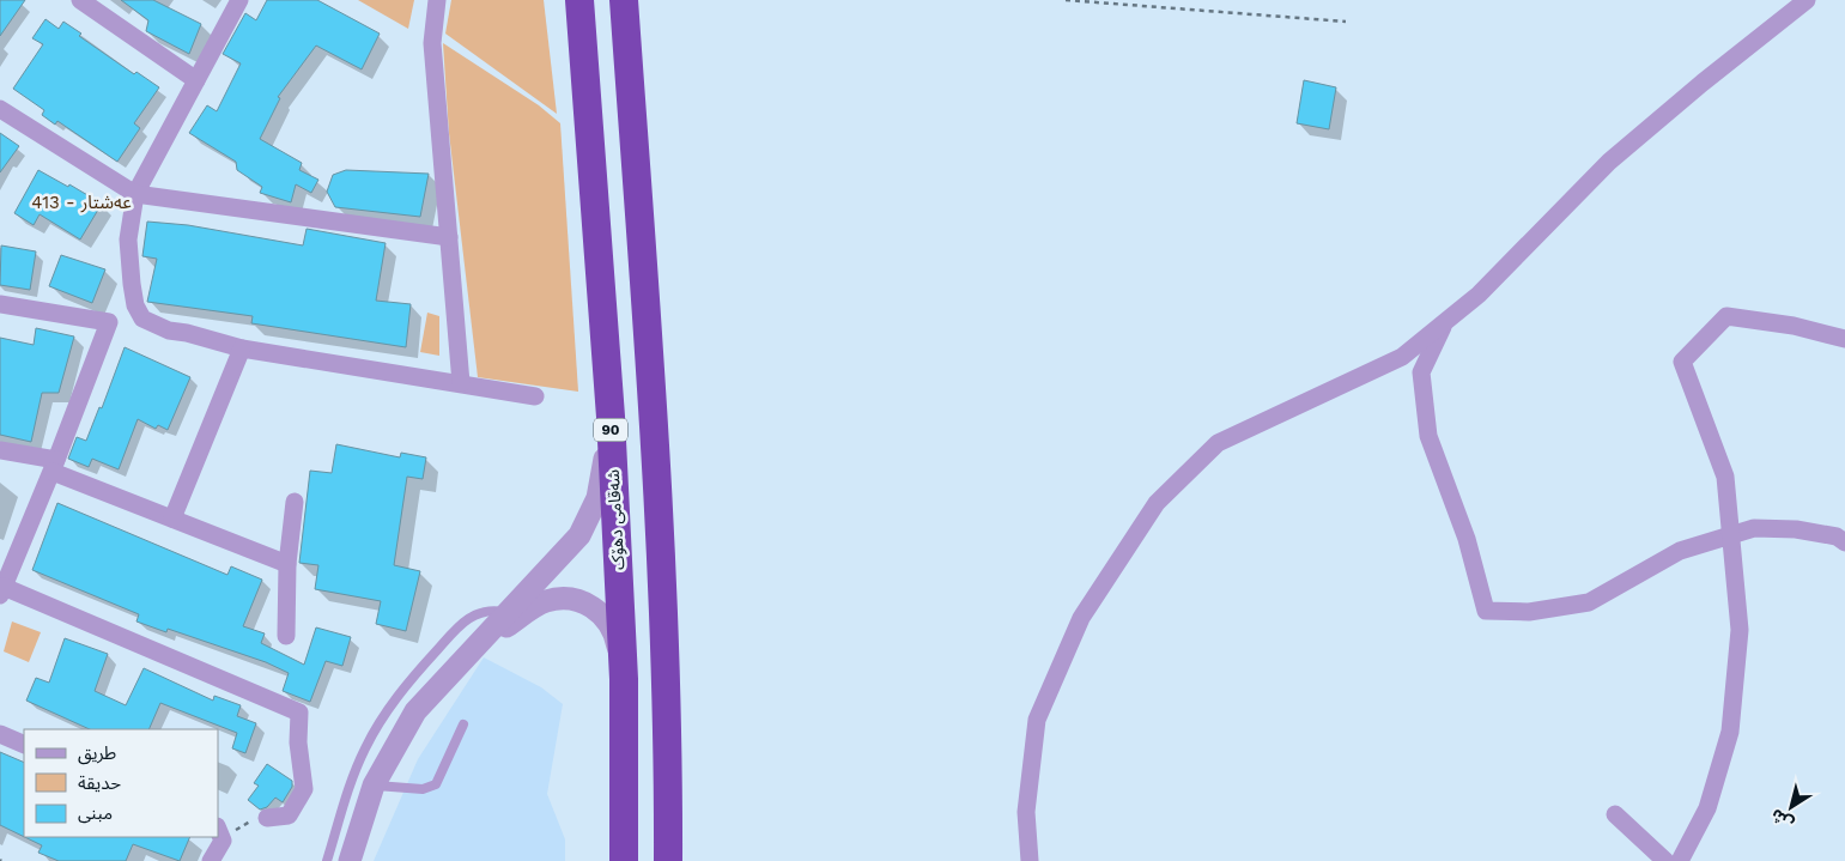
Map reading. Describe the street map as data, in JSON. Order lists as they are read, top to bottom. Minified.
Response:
{"streets":{"highway":["90","شەقامی دهۆک"]},"districts":["عه‌شتار - 413"],"legend":["طريق","حديقة","مبنى"],"north":"bottom left"}
